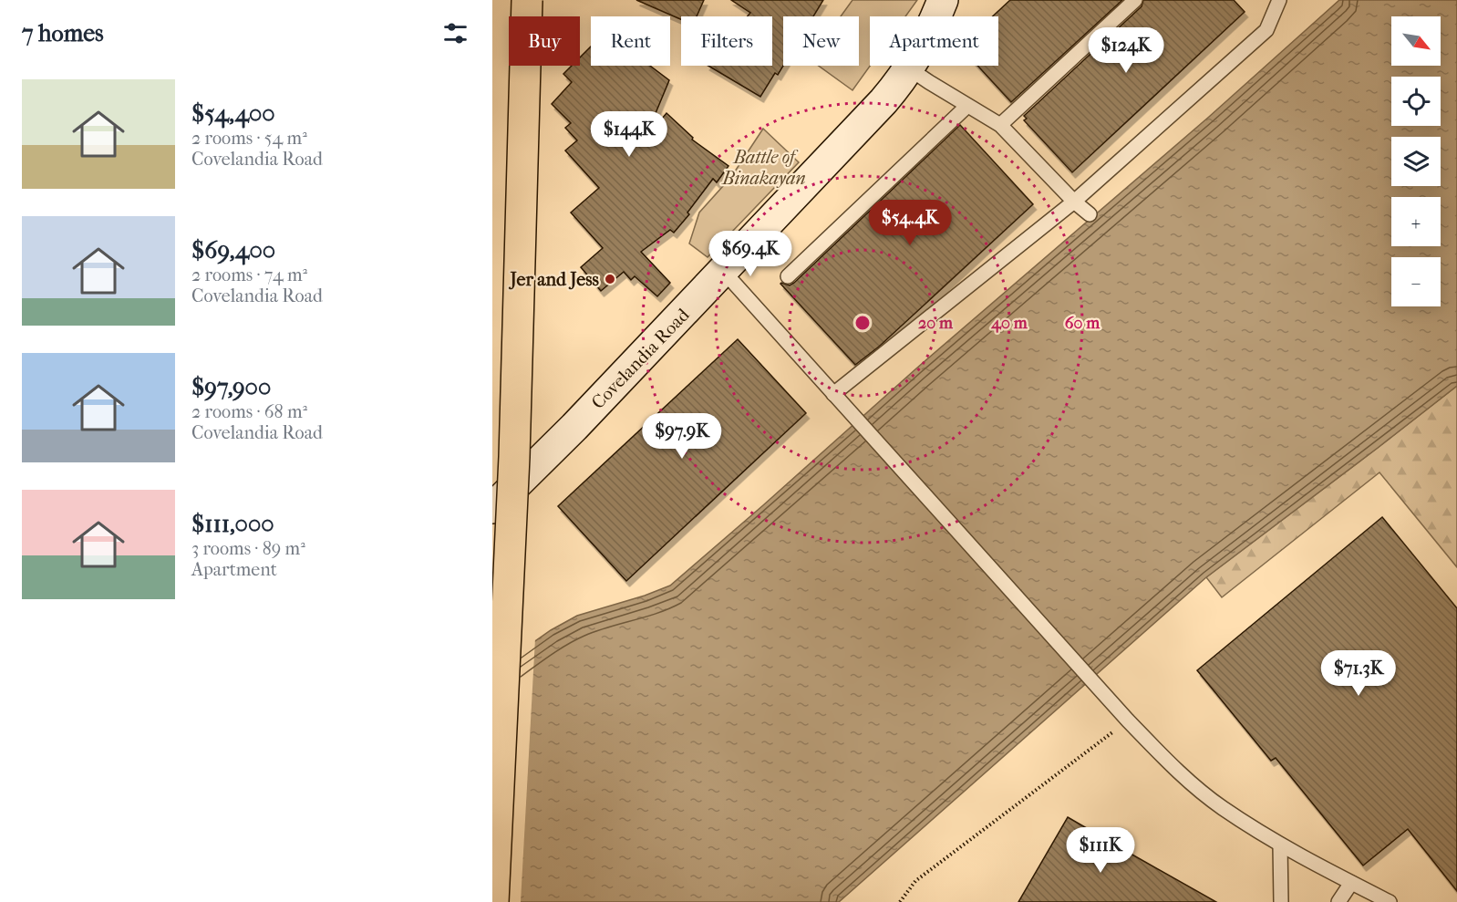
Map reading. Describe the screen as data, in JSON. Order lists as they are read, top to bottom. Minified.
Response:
{"streets":{"main road":["Covelandia Road"]},"parks":["Battle of Binakayan"],"places":["Jer and Jess"],"north":"bottom right","page":{"heading":"7 homes","map_buttons":["+","−"],"chip":["Buy","Rent","Filters","New","Apartment"],"price":["$124K","$144K","$54.4K","$69.4K","$97.9K","$71.3K","$111K"],"list":[{"name":"$54,400","note":"2 rooms · 54 m² · Covelandia Road"},{"name":"$69,400","note":"2 rooms · 74 m² · Covelandia Road"},{"name":"$97,900","note":"2 rooms · 68 m² · Covelandia Road"},{"name":"$111,000","note":"3 rooms · 89 m² · Apartment"}]},"rings":["20 m","40 m","60 m"]}
